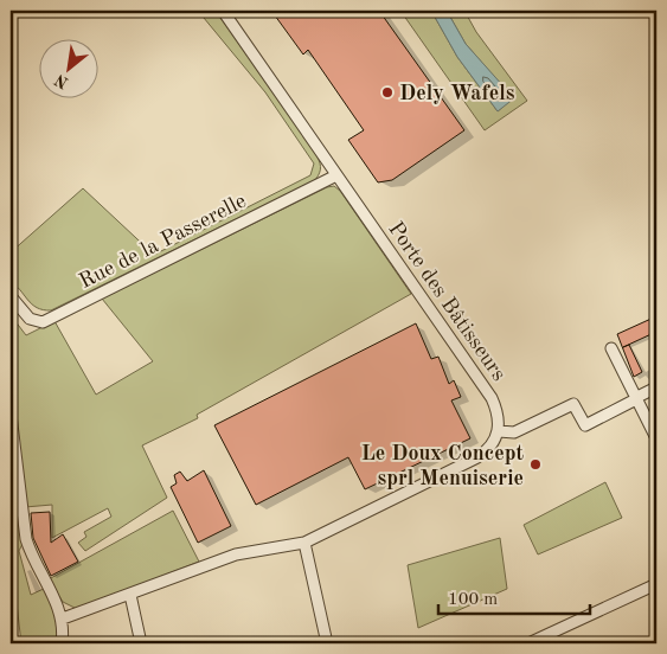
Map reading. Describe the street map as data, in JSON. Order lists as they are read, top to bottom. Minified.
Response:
{"streets":{"street":["Rue de la Passerelle","Porte des Bâtisseurs"]},"crossings":[["Rue de la Passerelle","Porte des Bâtisseurs"]],"places":["Dely Wafels","Le Doux Concept sprl Menuiserie"],"scale_bar":"100 m","north":"bottom left"}
